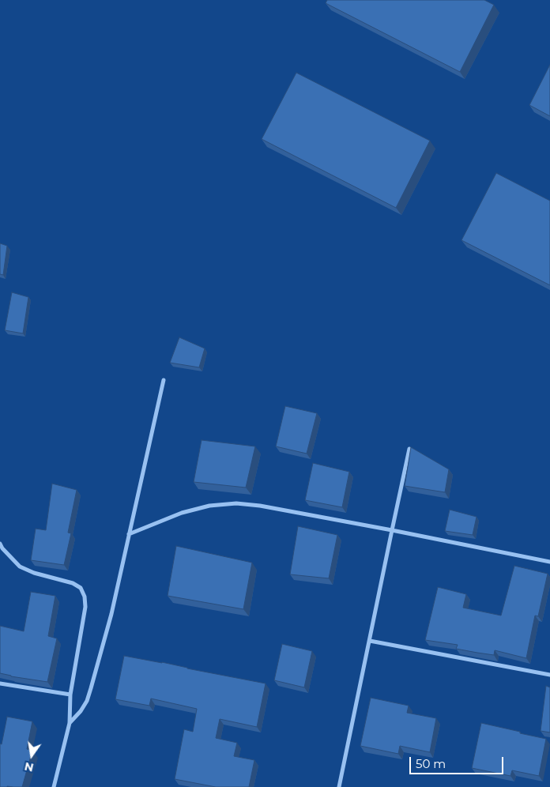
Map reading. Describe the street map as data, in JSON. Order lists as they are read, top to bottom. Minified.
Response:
{"scale_bar":"50 m","north":"bottom"}
